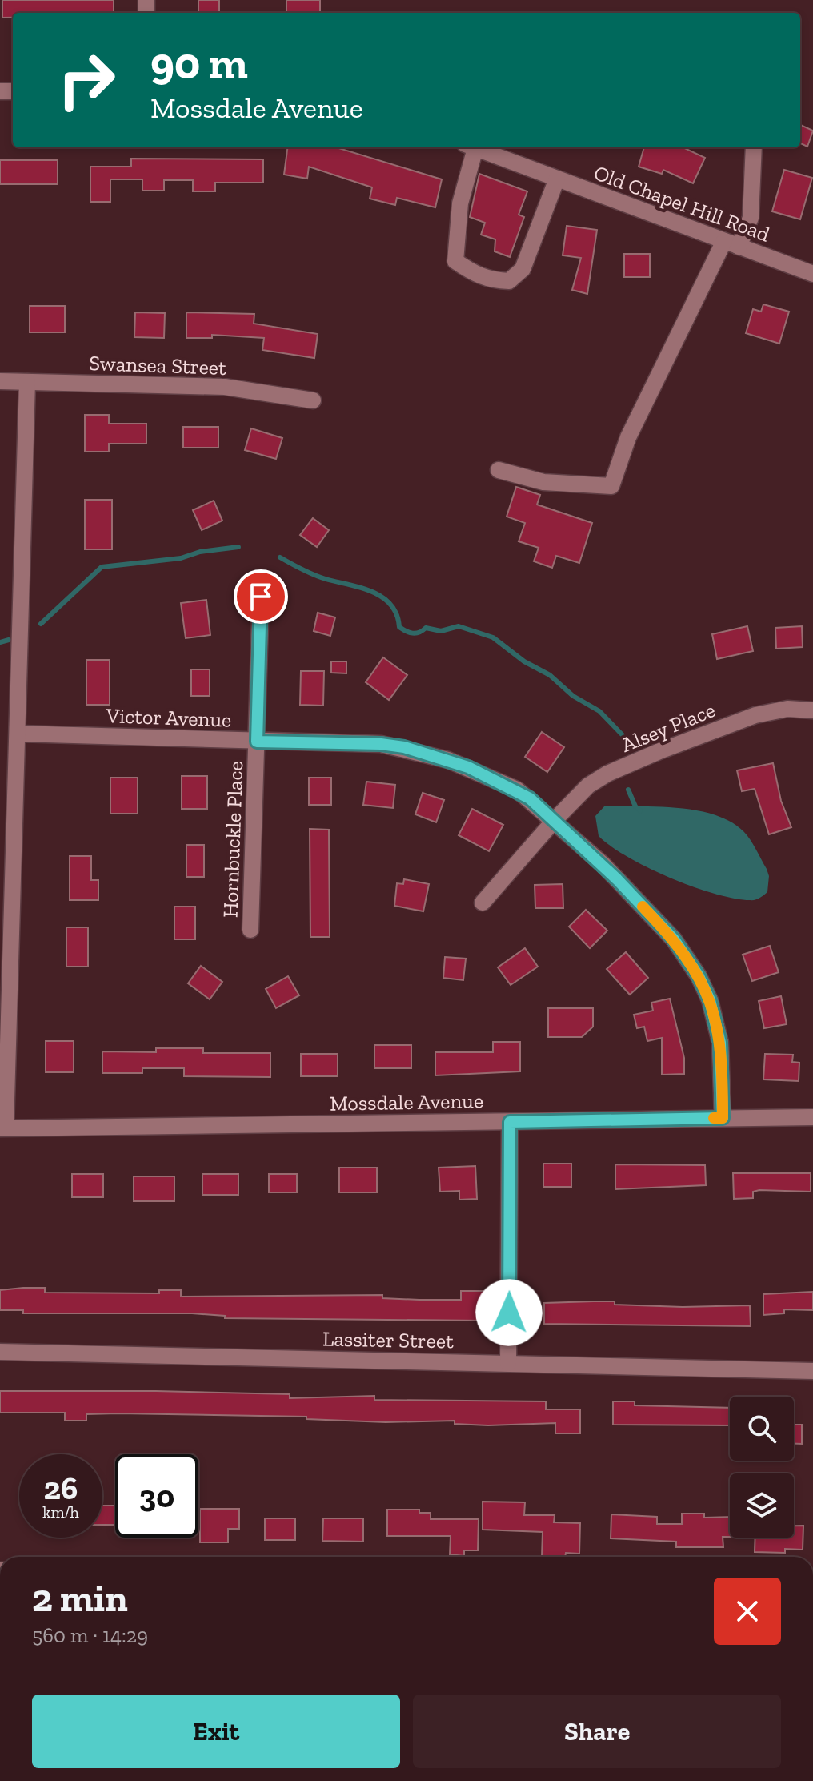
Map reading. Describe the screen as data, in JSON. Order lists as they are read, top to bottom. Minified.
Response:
{"streets":{"street":["Old Chapel Hill Road","Swansea Street","Victor Avenue","Alsey Place","Hornbuckle Place","Mossdale Avenue","Lassiter Street"]},"crossings":[["Victor Avenue","Alsey Place"],["Victor Avenue","Hornbuckle Place"],["Victor Avenue","Mossdale Avenue"]],"page":{"turn":["90 m","Mossdale Avenue"],"speed":"26 km/h","limit":"30","heading":["2 min","560 m · 14:29"],"buttons":["Exit","Share"]}}
